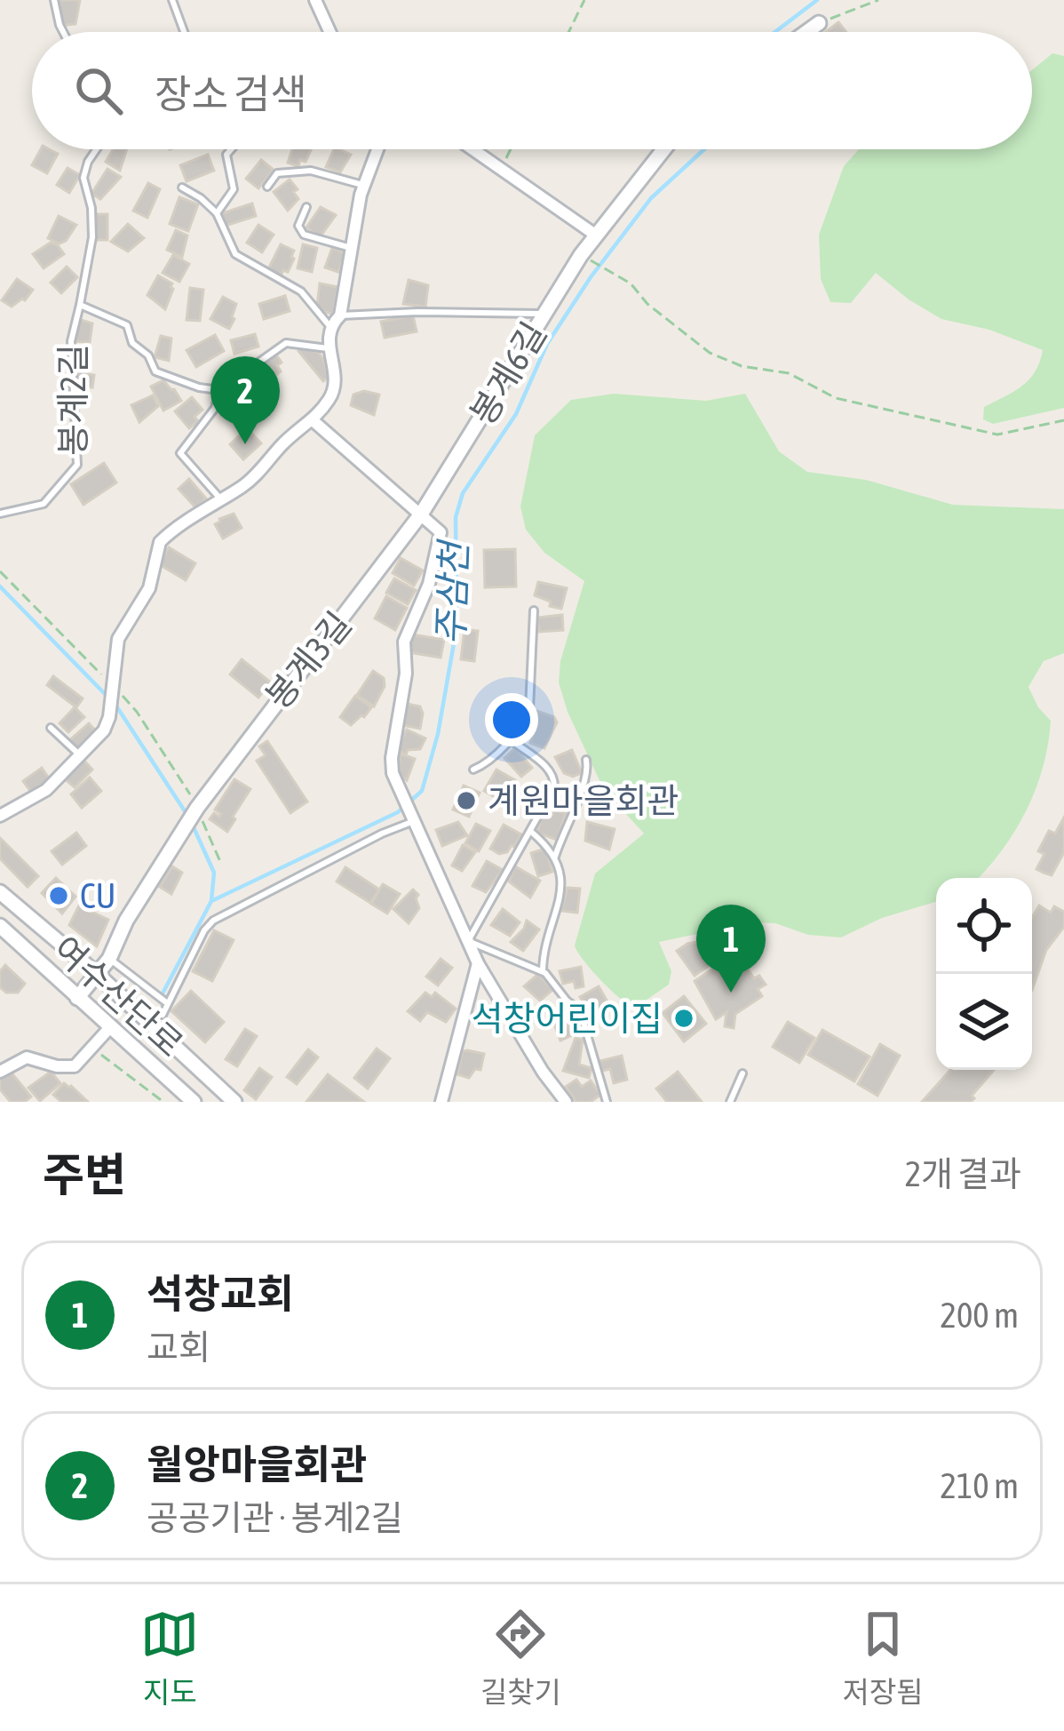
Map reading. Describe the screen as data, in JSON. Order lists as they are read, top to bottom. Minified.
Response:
{"streets":{"street":["봉계6길","봉계3길","여수산단로"],"lane":["봉계2길"]},"crossings":[["봉계6길","봉계3길"]],"water":["주삼천"],"places":["계원마을회관","CU","석창어린이집"],"page":{"search":"장소 검색","pins":["2","1"],"heading":["주변","2개 결과"],"list":[{"mark":"1","name":"석창교회","note":"교회","value":"200 m"},{"mark":"2","name":"월앙마을회관","note":"공공기관 · 봉계2길","value":"210 m"}],"nav":["지도","길찾기","저장됨"]}}
